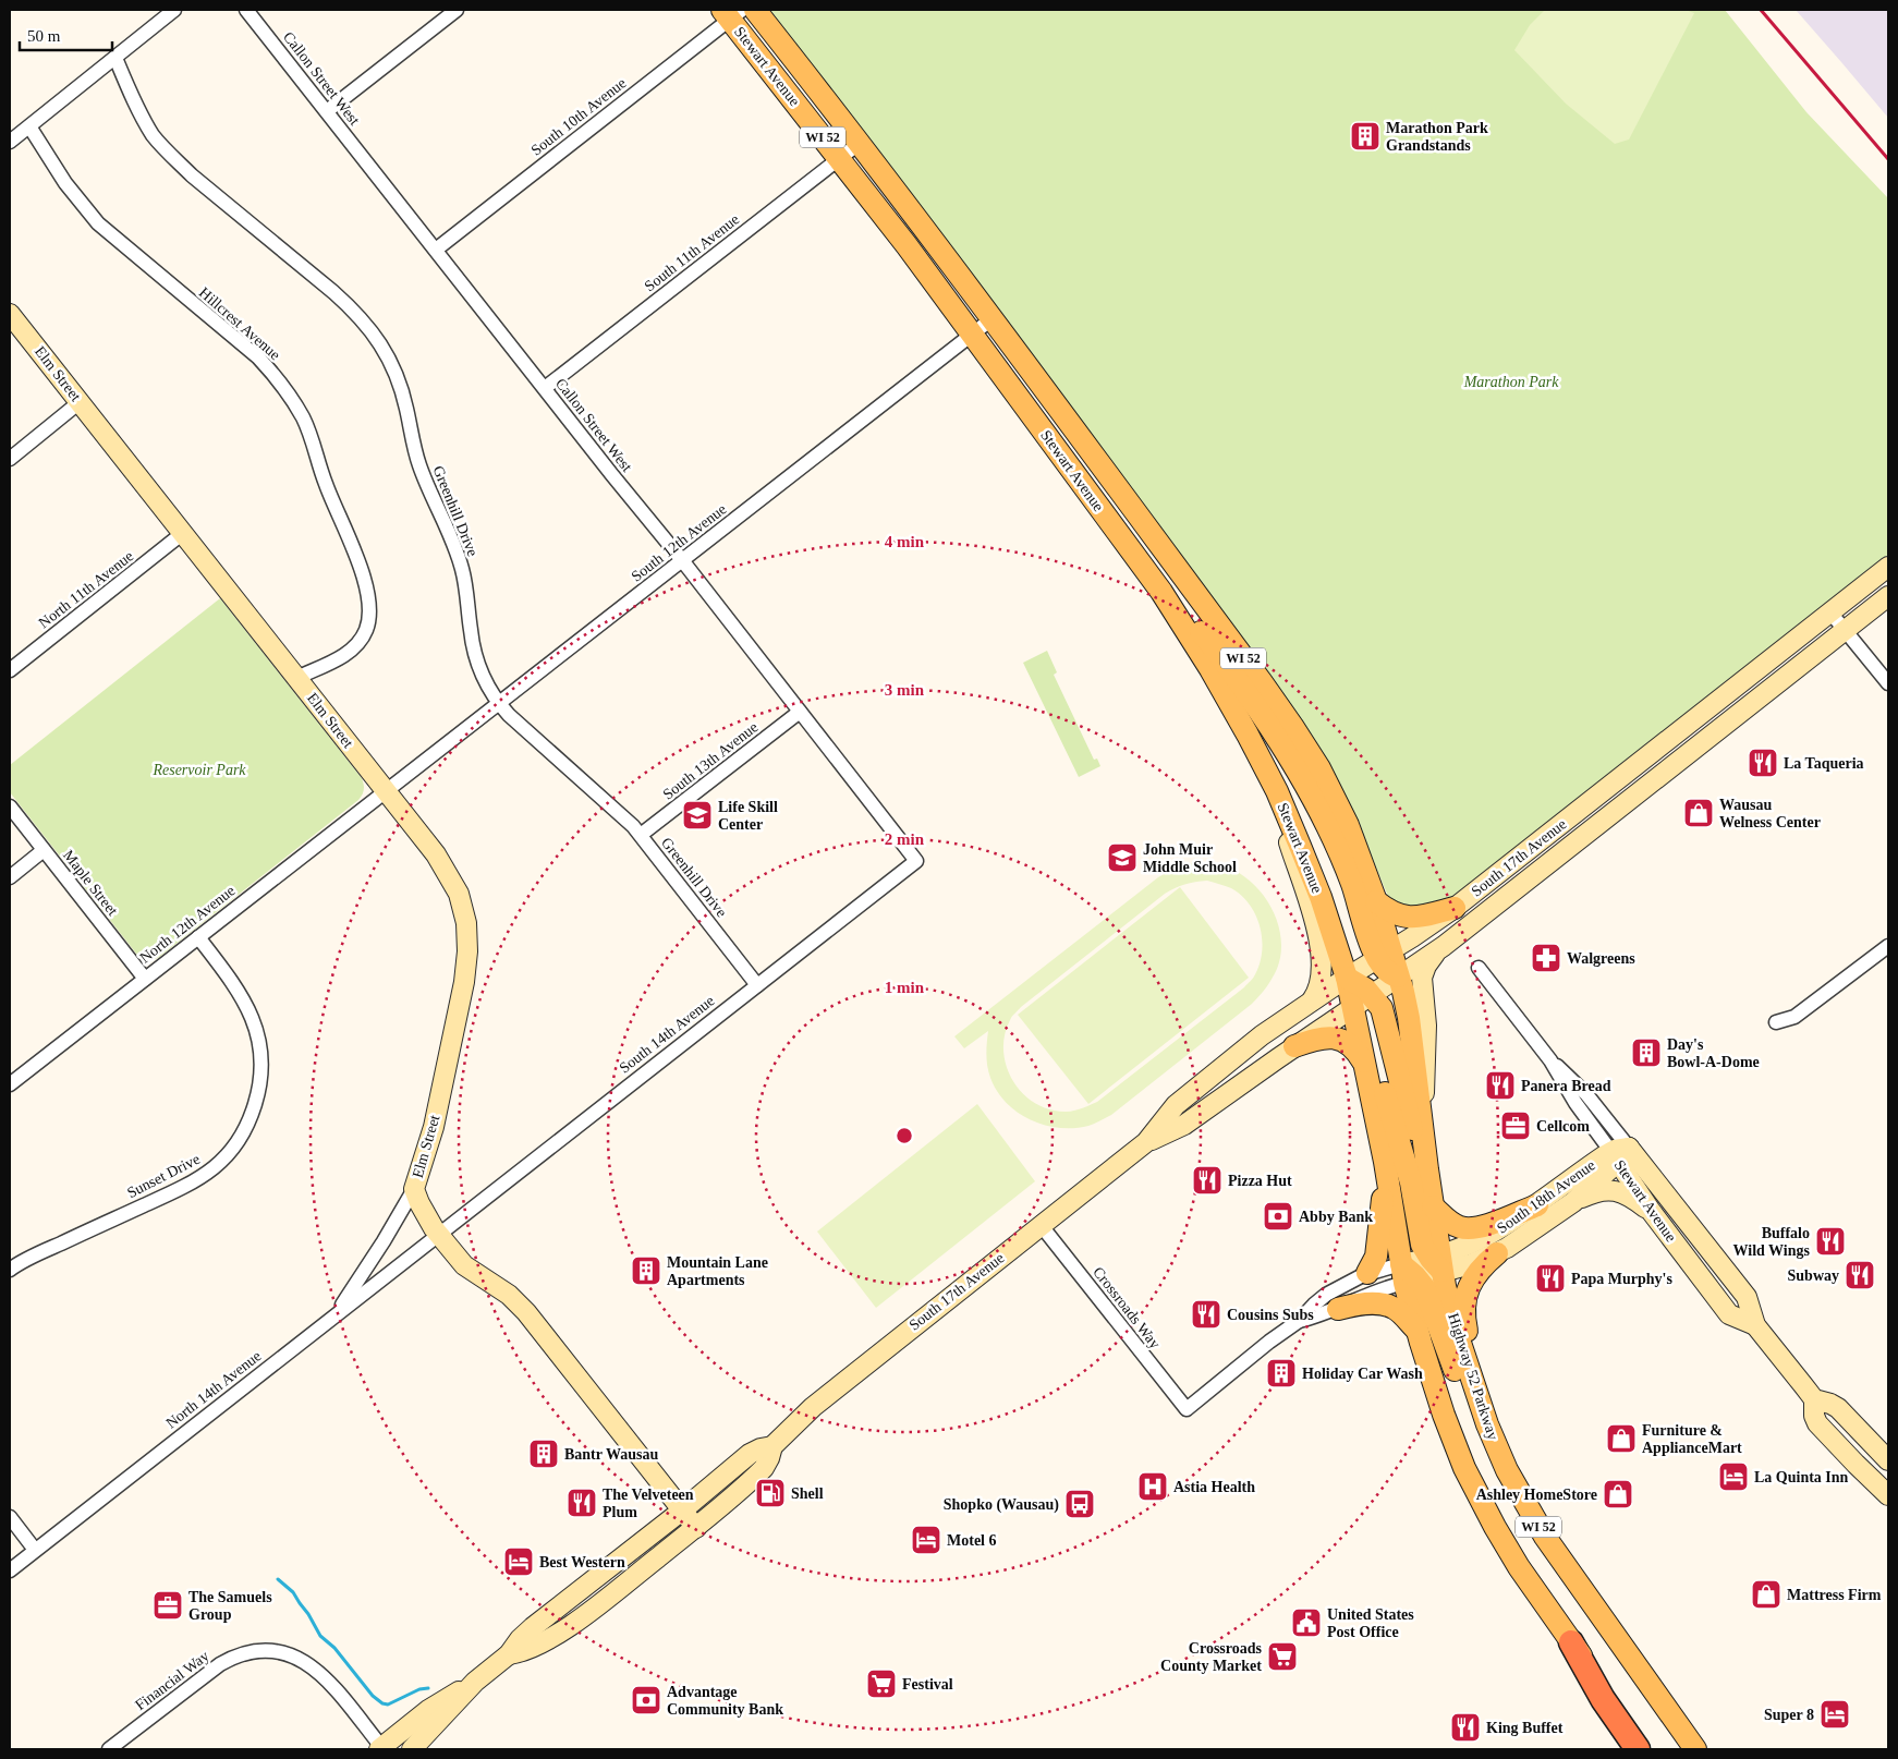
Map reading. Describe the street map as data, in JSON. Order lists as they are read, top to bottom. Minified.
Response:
{"streets":{"main road":["Stewart Avenue","WI 52","Elm Street","South 17th Avenue","South 18th Avenue","Highway 52 Parkway"],"street":["Callon Street West","South 10th Avenue","South 11th Avenue","Hillcrest Avenue","Greenhill Drive","South 12th Avenue","North 11th Avenue","South 13th Avenue","Maple Street","North 12th Avenue","South 14th Avenue","Sunset Drive","Crossroads Way","North 14th Avenue","Financial Way"]},"crossings":[["Stewart Avenue","South 10th Avenue"],["Stewart Avenue","WI 52"],["Stewart Avenue","South 11th Avenue"],["Stewart Avenue","South 12th Avenue"],["Stewart Avenue","South 17th Avenue"],["Stewart Avenue","South 18th Avenue"],["Stewart Avenue","Highway 52 Parkway"],["Callon Street West","South 10th Avenue"],["Callon Street West","South 11th Avenue"],["Callon Street West","South 12th Avenue"],["Callon Street West","South 13th Avenue"],["Callon Street West","South 14th Avenue"],["WI 52","South 17th Avenue"],["WI 52","South 18th Avenue"],["Hillcrest Avenue","Elm Street"],["Elm Street","South 12th Avenue"],["Elm Street","North 11th Avenue"],["Elm Street","South 17th Avenue"],["Elm Street","North 12th Avenue"],["Elm Street","South 14th Avenue"],["Elm Street","North 14th Avenue"],["Greenhill Drive","South 12th Avenue"],["Greenhill Drive","South 13th Avenue"],["Greenhill Drive","South 14th Avenue"],["South 12th Avenue","North 12th Avenue"],["South 17th Avenue","Crossroads Way"],["South 17th Avenue","Highway 52 Parkway"],["Maple Street","North 12th Avenue"],["North 12th Avenue","Sunset Drive"],["South 14th Avenue","North 14th Avenue"],["South 18th Avenue","Crossroads Way"],["South 18th Avenue","Highway 52 Parkway"]],"parks":["Marathon Park","Reservoir Park"],"places":{"building":["Marathon Park Grandstands","Day's Bowl-A-Dome","Mountain Lane Apartments","Holiday Car Wash","Bantr Wausau"],"restaurant":["La Taqueria","Panera Bread","Pizza Hut","Buffalo Wild Wings","Subway","Papa Murphy's","Cousins Subs","The Velveteen Plum","King Buffet"],"shop":["Wausau Welness Center","Furniture & ApplianceMart","Ashley HomeStore","Mattress Firm"],"school or university":["Life Skill Center","John Muir Middle School"],"pharmacy":["Walgreens"],"office":["Cellcom","The Samuels Group"],"bank":["Abby Bank","Advantage Community Bank"],"hotel":["La Quinta Inn","Motel 6","Best Western","Super 8"],"hospital":["Astia Health"],"fuel station":["Shell"],"bus stop":["Shopko (Wausau)"],"public building":["United States Post Office"],"supermarket":["Crossroads County Market","Festival"]},"scale_bar":"50 m","rings":["4 min","3 min","2 min","1 min"]}
